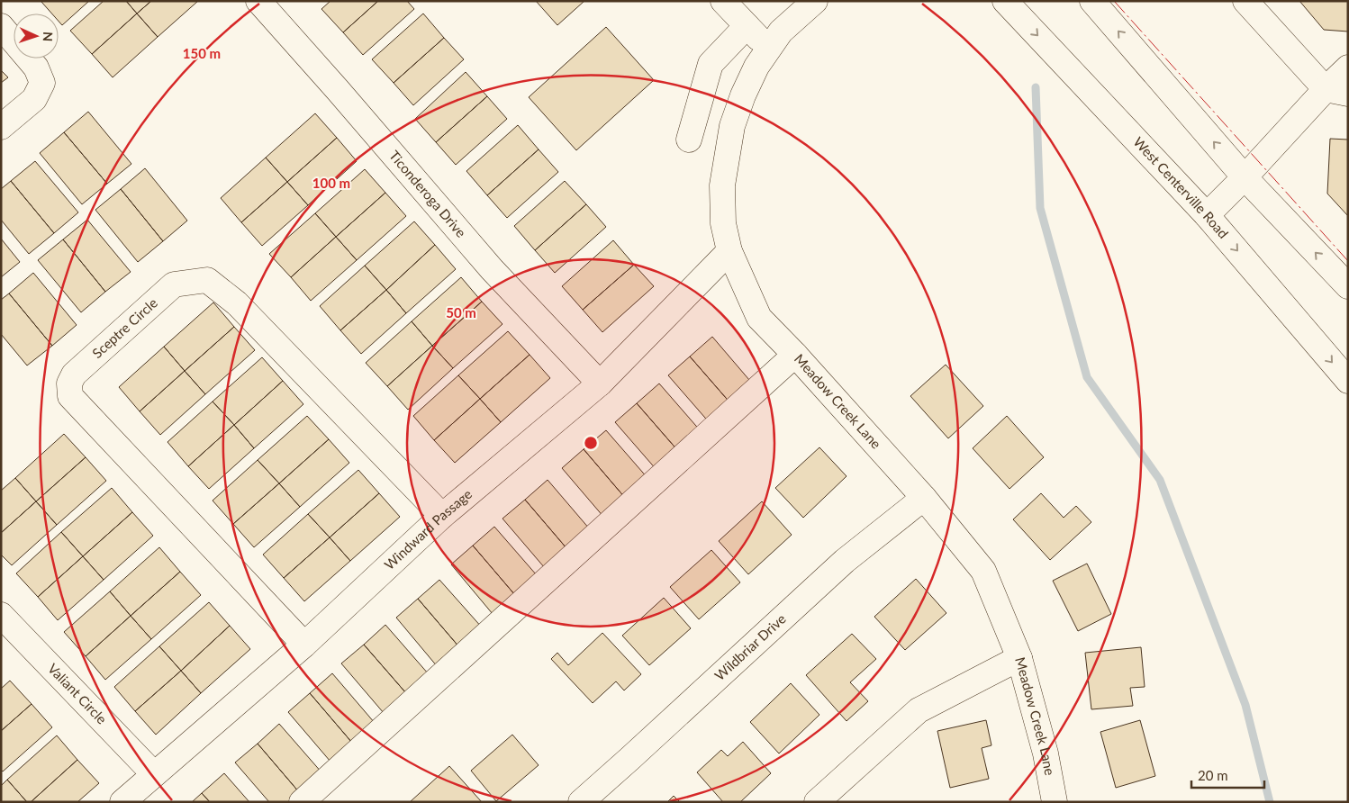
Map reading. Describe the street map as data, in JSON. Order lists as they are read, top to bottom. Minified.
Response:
{"streets":{"street":["West Centerville Road","Ticonderoga Drive","Sceptre Circle","Meadow Creek Lane","Windward Passage","Wildbriar Drive","Valiant Circle"]},"crossings":[["Ticonderoga Drive","Windward Passage"],["Sceptre Circle","Windward Passage"],["Meadow Creek Lane","Windward Passage"],["Meadow Creek Lane","Wildbriar Drive"],["Windward Passage","Valiant Circle"]],"scale_bar":"20 m","north":"right","rings":["150 m","100 m","50 m"]}
